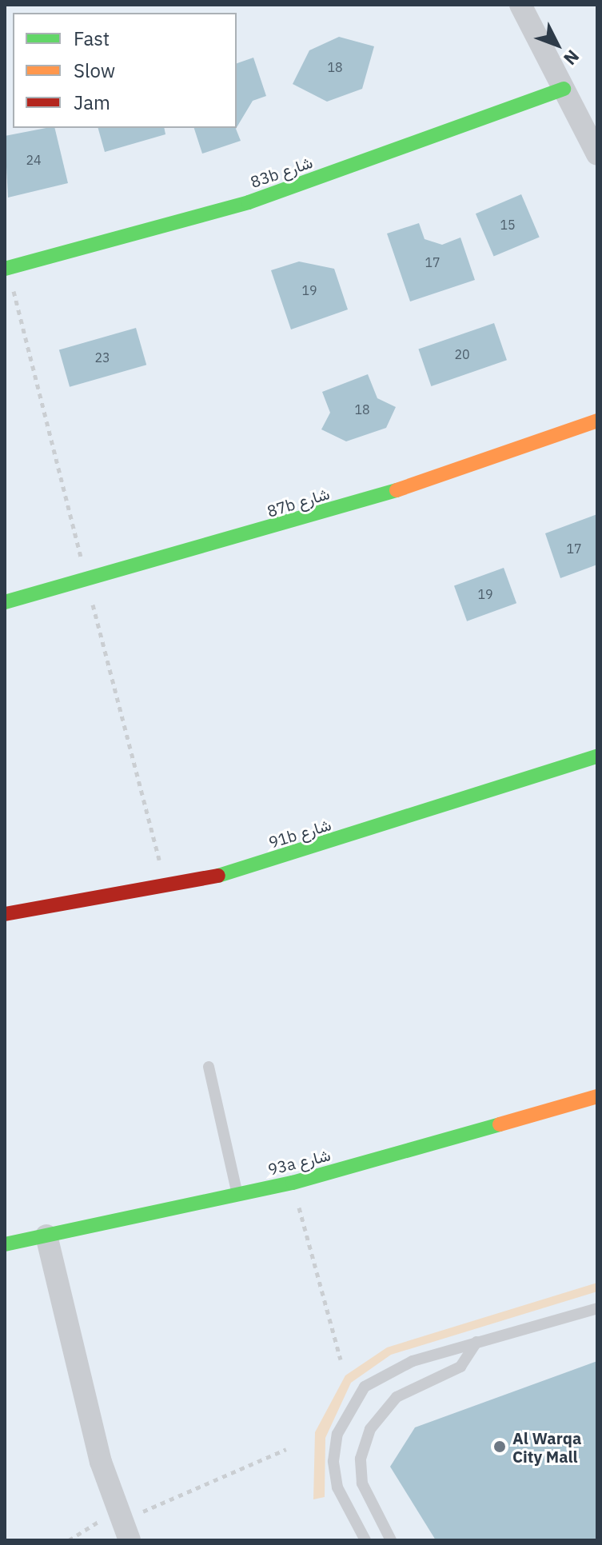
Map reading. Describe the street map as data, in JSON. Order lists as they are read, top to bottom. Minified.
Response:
{"streets":{"street":["83b شارع","87b شارع","91b شارع","93a شارع"]},"places":["Al Warqa City Mall"],"house_numbers":["18","24","15","17","19","20","23","18","17","19"],"legend":["Fast","Slow","Jam"],"north":"bottom right"}
